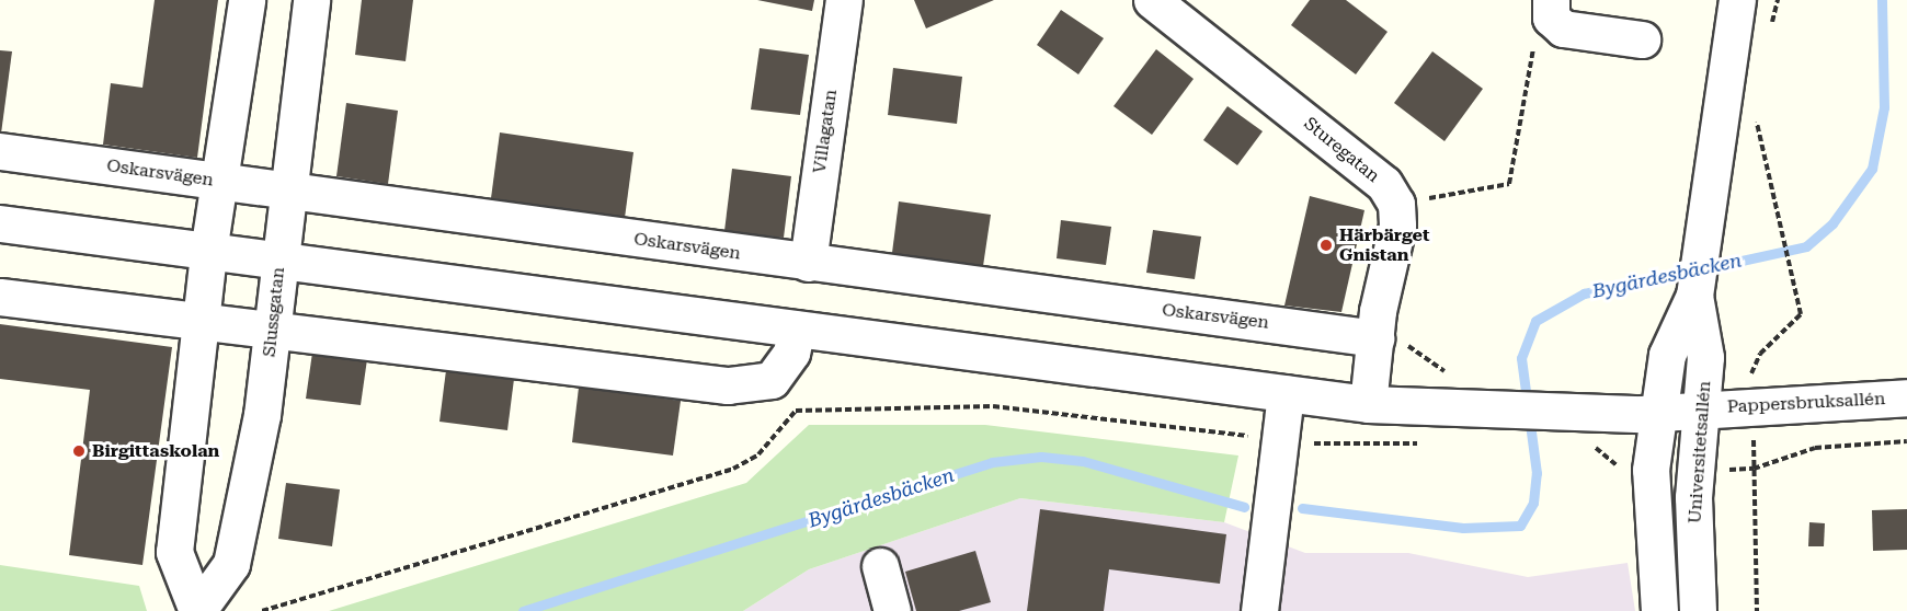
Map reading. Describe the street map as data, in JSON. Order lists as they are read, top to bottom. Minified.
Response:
{"streets":{"street":["Villagatan","Sturegatan","Oskarsvägen","Slussgatan","Pappersbruksallén","Universitetsallén"]},"crossings":[["Villagatan","Oskarsvägen"],["Oskarsvägen","Slussgatan"],["Pappersbruksallén","Universitetsallén"]],"water":["Bygärdesbäcken"],"places":["Härbärget Gnistan","Birgittaskolan"]}
